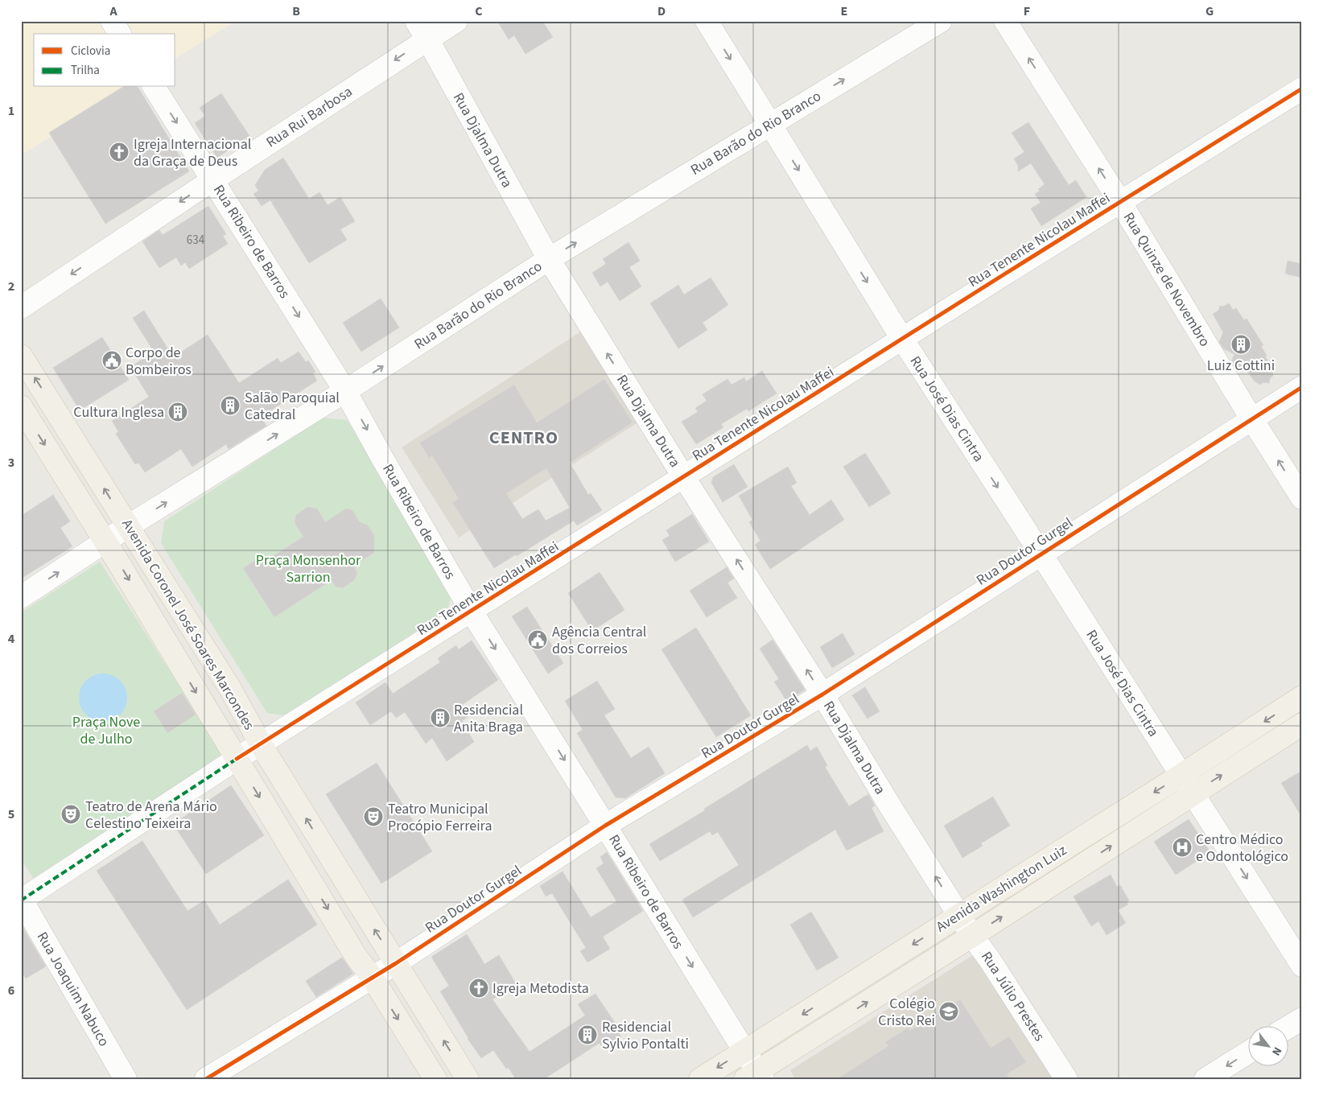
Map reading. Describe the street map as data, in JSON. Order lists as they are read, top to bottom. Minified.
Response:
{"streets":{"main road":["Avenida Coronel José Soares Marcondes","Avenida Washington Luiz"],"street":["Rua Rui Barbosa","Rua Barão do Rio Branco","Rua Djalma Dutra","Rua Tenente Nicolau Maffei","Rua Ribeiro de Barros","Rua Quinze de Novembro","Rua José Dias Cintra","Rua Doutor Gurgel","Rua Joaquim Nabuco","Rua Júlio Prestes"]},"crossings":[["Rua Rui Barbosa","Rua Djalma Dutra"],["Rua Rui Barbosa","Rua Ribeiro de Barros"],["Rua Barão do Rio Branco","Rua Djalma Dutra"],["Rua Barão do Rio Branco","Rua Ribeiro de Barros"],["Rua Barão do Rio Branco","Rua José Dias Cintra"],["Rua Barão do Rio Branco","Avenida Coronel José Soares Marcondes"],["Rua Djalma Dutra","Rua Tenente Nicolau Maffei"],["Rua Djalma Dutra","Rua Doutor Gurgel"],["Rua Djalma Dutra","Avenida Washington Luiz"],["Rua Djalma Dutra","Rua Júlio Prestes"],["Rua Tenente Nicolau Maffei","Rua Ribeiro de Barros"],["Rua Tenente Nicolau Maffei","Rua Quinze de Novembro"],["Rua Tenente Nicolau Maffei","Rua José Dias Cintra"],["Rua Tenente Nicolau Maffei","Avenida Coronel José Soares Marcondes"],["Rua Tenente Nicolau Maffei","Rua Joaquim Nabuco"],["Rua Ribeiro de Barros","Rua Doutor Gurgel"],["Rua Ribeiro de Barros","Avenida Washington Luiz"],["Rua Quinze de Novembro","Rua Doutor Gurgel"],["Rua José Dias Cintra","Rua Doutor Gurgel"],["Rua José Dias Cintra","Avenida Washington Luiz"],["Rua Doutor Gurgel","Avenida Coronel José Soares Marcondes"],["Avenida Washington Luiz","Rua Júlio Prestes"]],"one_way":["Rua Rui Barbosa","Rua Barão do Rio Branco","Rua Djalma Dutra","Rua Ribeiro de Barros","Rua Quinze de Novembro","Rua José Dias Cintra"],"districts":["CENTRO"],"parks":["Praça Monsenhor Sarrion","Praça Nove de Julho"],"places":{"church":["Igreja Internacional da Graça de Deus","Igreja Metodista"],"building":["Luiz Cottini","Salão Paroquial Catedral","Cultura Inglesa","Residencial Anita Braga","Residencial Sylvio Pontalti"],"public building":["Corpo de Bombeiros","Agência Central dos Correios"],"theatre":["Teatro de Arena Mário Celestino Teixeira","Teatro Municipal Procópio Ferreira"],"hospital":["Centro Médico e Odontológico"],"school or university":["Colégio Cristo Rei"]},"house_numbers":["634"],"legend":["Ciclovia","Trilha"],"north":"bottom right","grid":{"columns":["A","B","C","D","E","F","G"],"rows":["1","2","3","4","5","6"]}}
